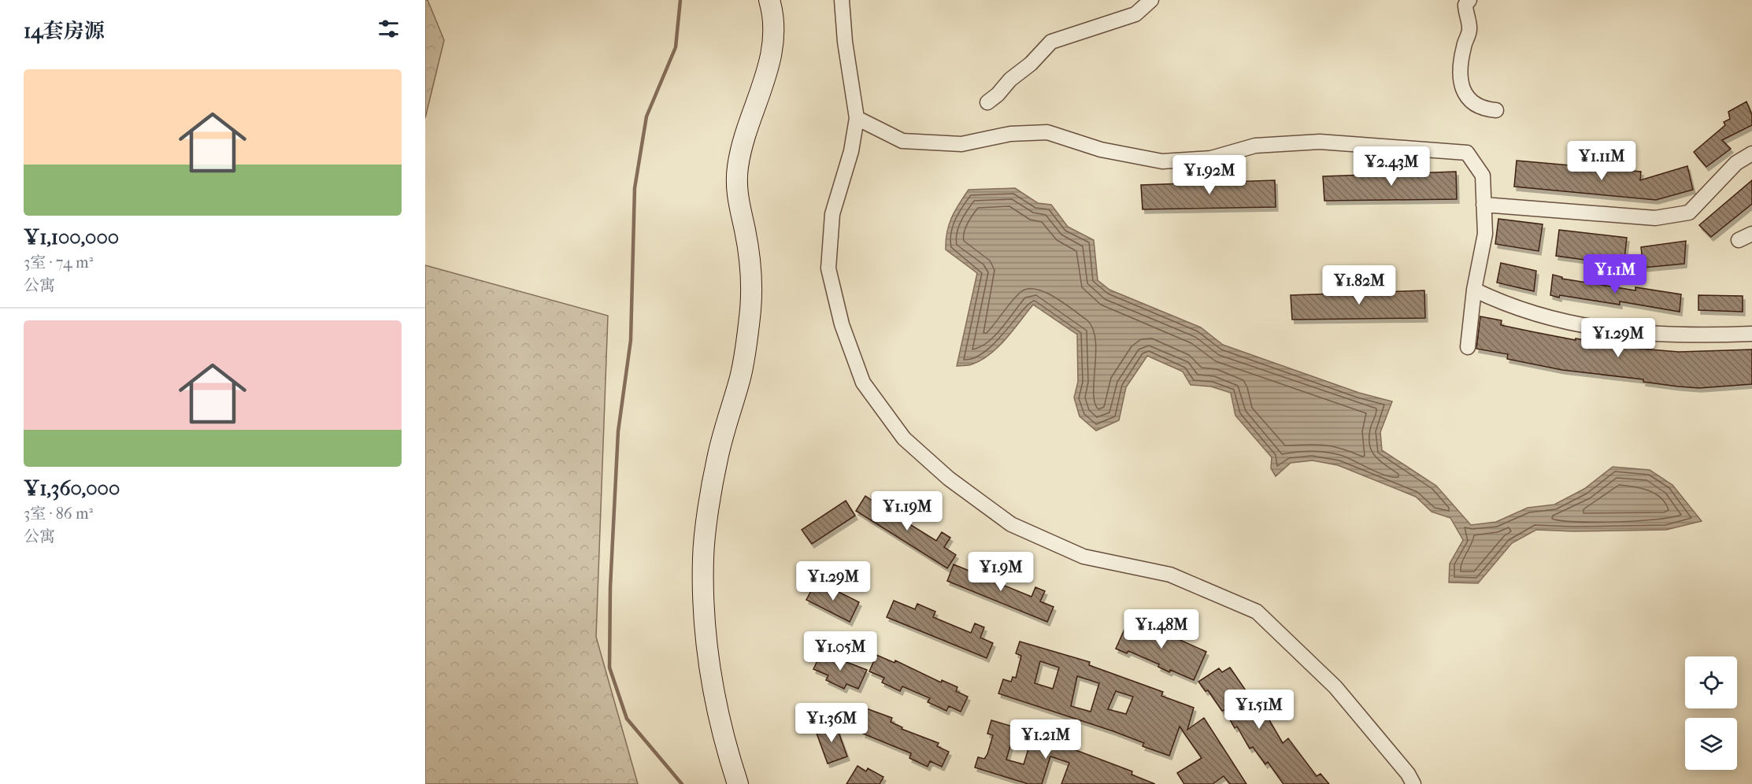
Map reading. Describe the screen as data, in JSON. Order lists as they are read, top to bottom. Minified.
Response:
{"page":{"heading":"14套房源","list":[{"name":"¥1,100,000","note":"3室 · 74 m² · 公寓"},{"name":"¥1,360,000","note":"3室 · 86 m² · 公寓"}],"price":["¥1.11M","¥2.43M","¥1.92M","¥1.1M","¥1.82M","¥1.29M","¥1.19M","¥1.9M","¥1.29M","¥1.48M","¥1.05M","¥1.51M","¥1.36M","¥1.21M"]}}
